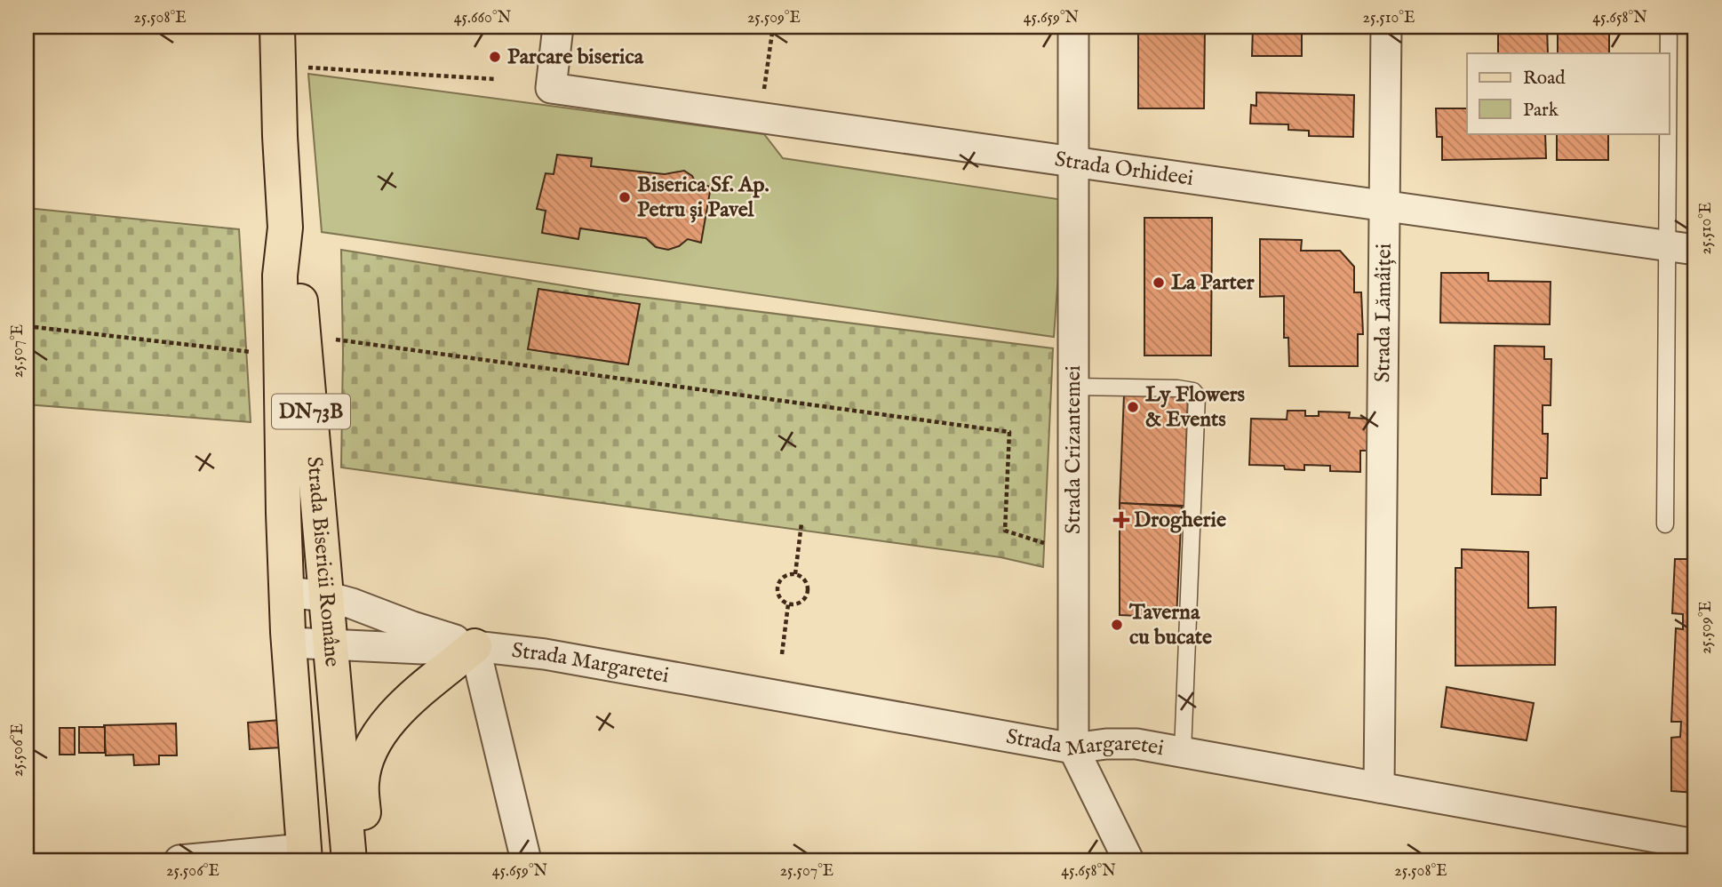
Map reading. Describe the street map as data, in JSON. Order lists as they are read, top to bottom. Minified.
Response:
{"streets":{"main road":["DN73B","Strada Bisericii Române"],"street":["Strada Orhideei","Strada Lămâiței","Strada Crizantemei","Strada Margaretei"]},"crossings":[["Strada Orhideei","Strada Lămâiței"],["Strada Orhideei","Strada Crizantemei"],["Strada Lămâiței","Strada Margaretei"],["Strada Crizantemei","Strada Margaretei"],["Strada Bisericii Române","Strada Margaretei"]],"places":{"other":["Parcare biserica","Biserica Sf. Ap. Petru și Pavel","La Parter","Ly Flowers & Events","Taverna cu bucate"],"health":["Drogherie"]},"legend":["Road","Park"],"coordinates":["25.508°E","45.660°N","25.509°E","45.659°N","25.510°E","45.658°N","25.507°E","25.506°E"]}
